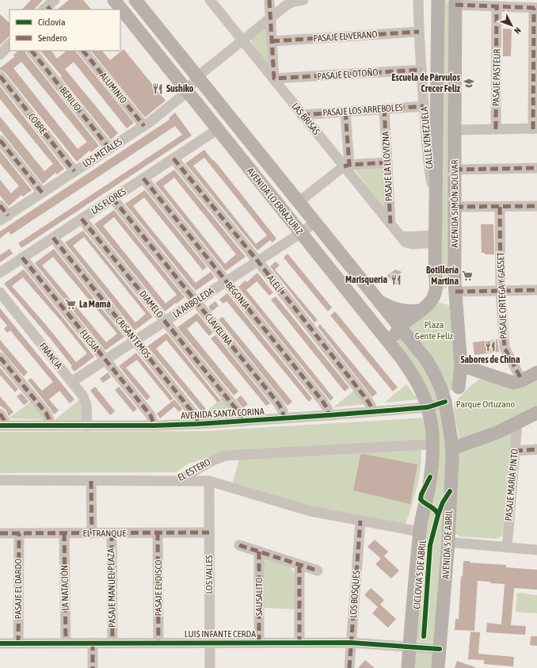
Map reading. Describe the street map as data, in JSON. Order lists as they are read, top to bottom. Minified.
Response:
{"streets":{"main road":["AVENIDA LO ERRÁZURIZ","AVENIDA SIMÓN BOLÍVAR","AVENIDA 5 DE ABRIL"],"street":["PASAJE EL VERANO","PASAJE EL OTOÑO","PASAJE PASTEUR","ALUMINIO","BERILIO","PASAJE LOS ARREBOLES","LAS BRISAS","COBRE","CALLE VENEZUELA","LOS METALES","PASAJE LA LLOVIZNA","LAS FLORES","ALELÍ","BEGONIA","PASAJE ORTEGA Y GASSET","LA ARBOLEDA","DIAMELO","CLAVELINA","CRISANTEMOS","FUCSIA","FRANCIA","AVENIDA SANTA CORINA","EL ESTERO","PASAJE MARÍA PINTO","EL TRANQUE","LOS VALLES","LA NATACIÓN","PASAJE MANUEL PLAZA","PASAJE EL DISCO","PASAJE EL DARDO","LOS BOSQUES","SAUSALITO","LUIS INFANTE CERDA"],"cycle path":["CICLOVIA 5 DE ABRIL"]},"crossings":[["PASAJE EL VERANO","CALLE VENEZUELA"],["PASAJE EL OTOÑO","LAS BRISAS"],["PASAJE EL OTOÑO","CALLE VENEZUELA"],["ALUMINIO","LOS METALES"],["BERILIO","LOS METALES"],["PASAJE LOS ARREBOLES","LAS BRISAS"],["PASAJE LOS ARREBOLES","CALLE VENEZUELA"],["PASAJE LOS ARREBOLES","PASAJE LA LLOVIZNA"],["LAS BRISAS","PASAJE LA LLOVIZNA"],["LAS BRISAS","AVENIDA SIMÓN BOLÍVAR"],["COBRE","LOS METALES"],["CALLE VENEZUELA","AVENIDA SIMÓN BOLÍVAR"],["LOS METALES","AVENIDA LO ERRÁZURIZ"],["LAS FLORES","AVENIDA LO ERRÁZURIZ"],["LAS FLORES","ALELÍ"],["LAS FLORES","BEGONIA"],["LAS FLORES","DIAMELO"],["LAS FLORES","CLAVELINA"],["LAS FLORES","CRISANTEMOS"],["LAS FLORES","FUCSIA"],["AVENIDA LO ERRÁZURIZ","LA ARBOLEDA"],["AVENIDA LO ERRÁZURIZ","AVENIDA SANTA CORINA"],["AVENIDA LO ERRÁZURIZ","AVENIDA 5 DE ABRIL"],["ALELÍ","LA ARBOLEDA"],["ALELÍ","AVENIDA SANTA CORINA"],["BEGONIA","LA ARBOLEDA"],["BEGONIA","AVENIDA SANTA CORINA"],["LA ARBOLEDA","DIAMELO"],["LA ARBOLEDA","CLAVELINA"],["LA ARBOLEDA","CRISANTEMOS"],["LA ARBOLEDA","FUCSIA"],["LA ARBOLEDA","FRANCIA"],["DIAMELO","AVENIDA SANTA CORINA"],["CLAVELINA","AVENIDA SANTA CORINA"],["CRISANTEMOS","AVENIDA SANTA CORINA"],["FUCSIA","AVENIDA SANTA CORINA"],["FRANCIA","AVENIDA SANTA CORINA"],["AVENIDA SANTA CORINA","AVENIDA 5 DE ABRIL"],["EL TRANQUE","LOS VALLES"],["EL TRANQUE","LA NATACIÓN"],["EL TRANQUE","PASAJE MANUEL PLAZA"],["EL TRANQUE","PASAJE EL DISCO"],["EL TRANQUE","PASAJE EL DARDO"],["AVENIDA 5 DE ABRIL","LUIS INFANTE CERDA"],["LOS VALLES","LUIS INFANTE CERDA"],["LA NATACIÓN","LUIS INFANTE CERDA"],["PASAJE MANUEL PLAZA","LUIS INFANTE CERDA"],["PASAJE EL DISCO","LUIS INFANTE CERDA"],["PASAJE EL DARDO","LUIS INFANTE CERDA"],["LOS BOSQUES","LUIS INFANTE CERDA"],["SAUSALITO","LUIS INFANTE CERDA"]],"parks":["Plaza Gente Feliz","Parque Ortuzano"],"places":{"school or university":["Escuela de Párvulos Crecer Feliz"],"restaurant":["Sushiko","Marisquería","Sabores de China"],"supermarket":["Botillería Martina","La Mamá"]},"legend":["Ciclovía","Sendero"],"north":"bottom right"}
